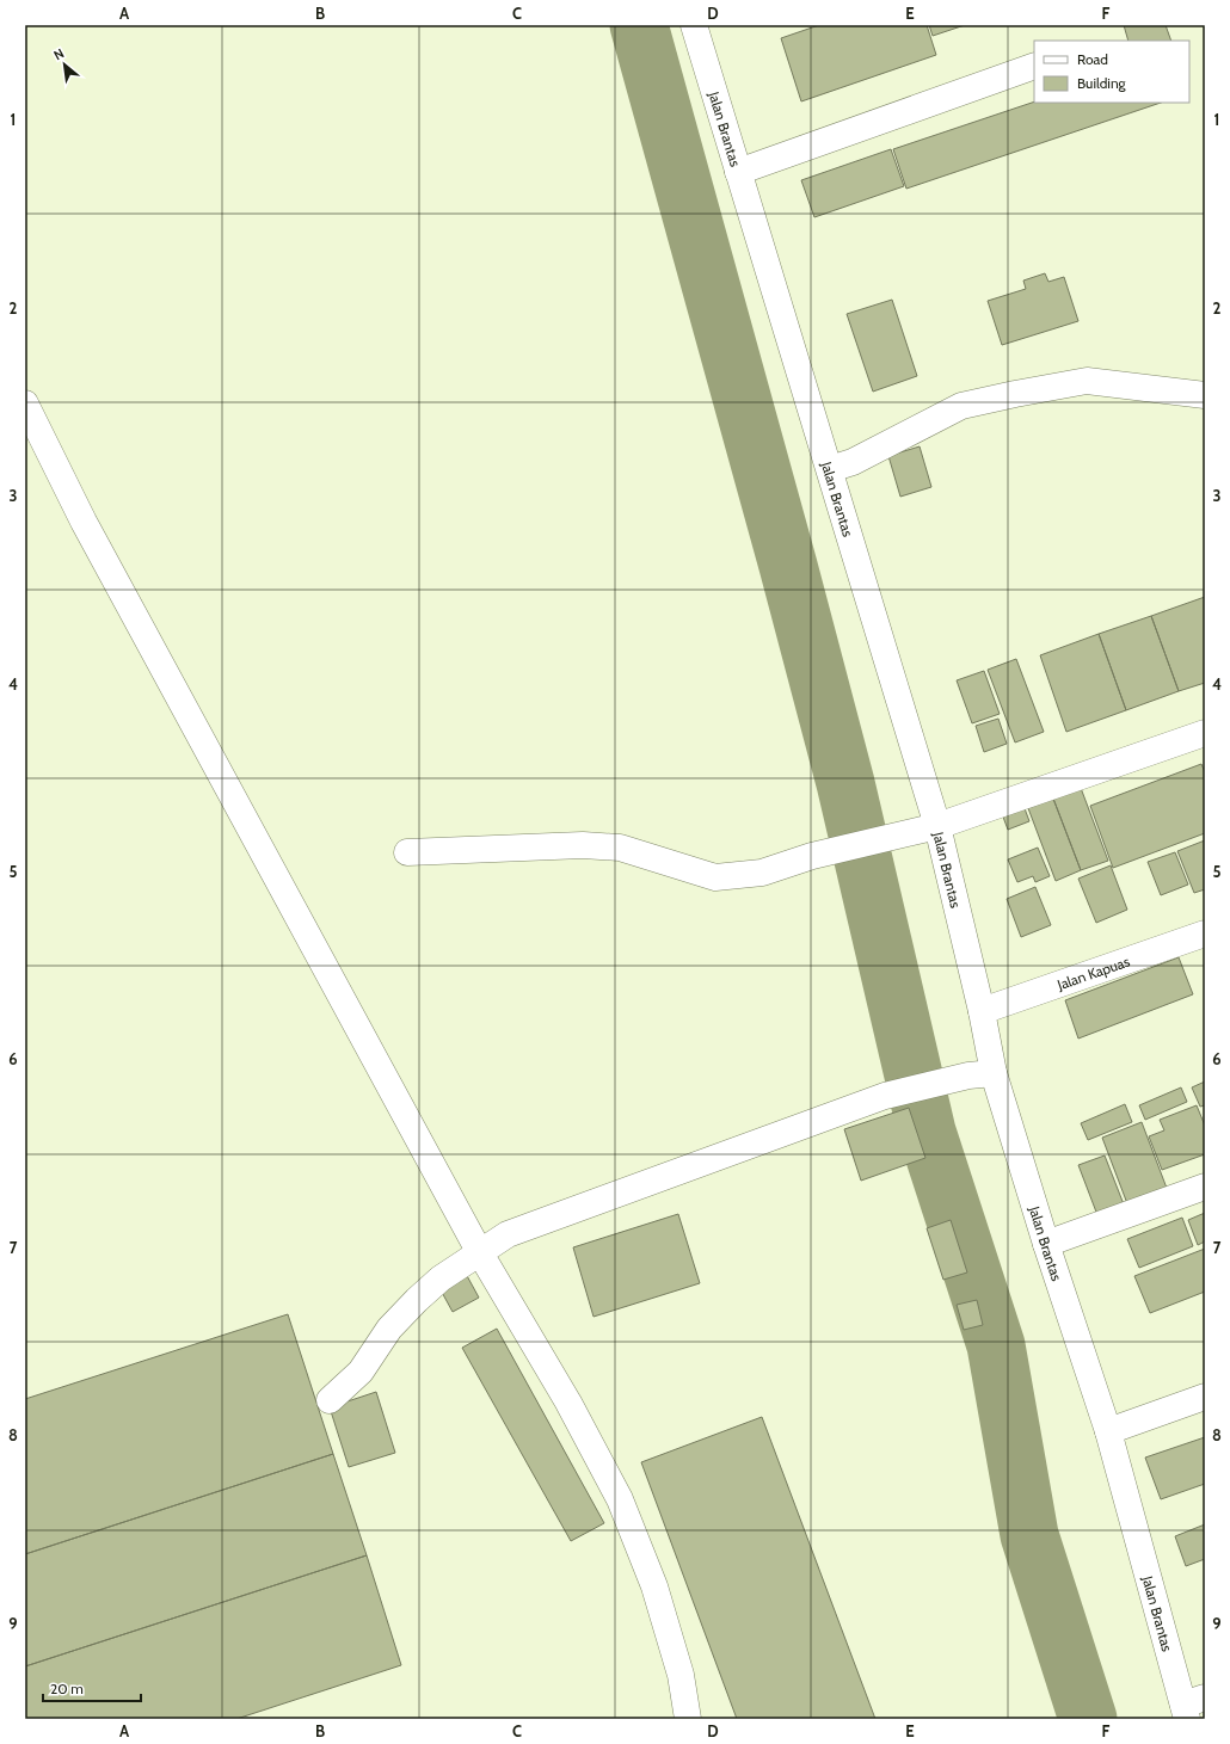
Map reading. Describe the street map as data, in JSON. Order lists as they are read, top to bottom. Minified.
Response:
{"streets":{"main road":["Jalan Brantas","Jalan Kapuas"]},"crossings":[["Jalan Brantas","Jalan Kapuas"]],"legend":["Road","Building"],"scale_bar":"20 m","north":"top left","grid":{"columns":["A","B","C","D","E","F"],"rows":["1","2","3","4","5","6","7","8","9"]}}
